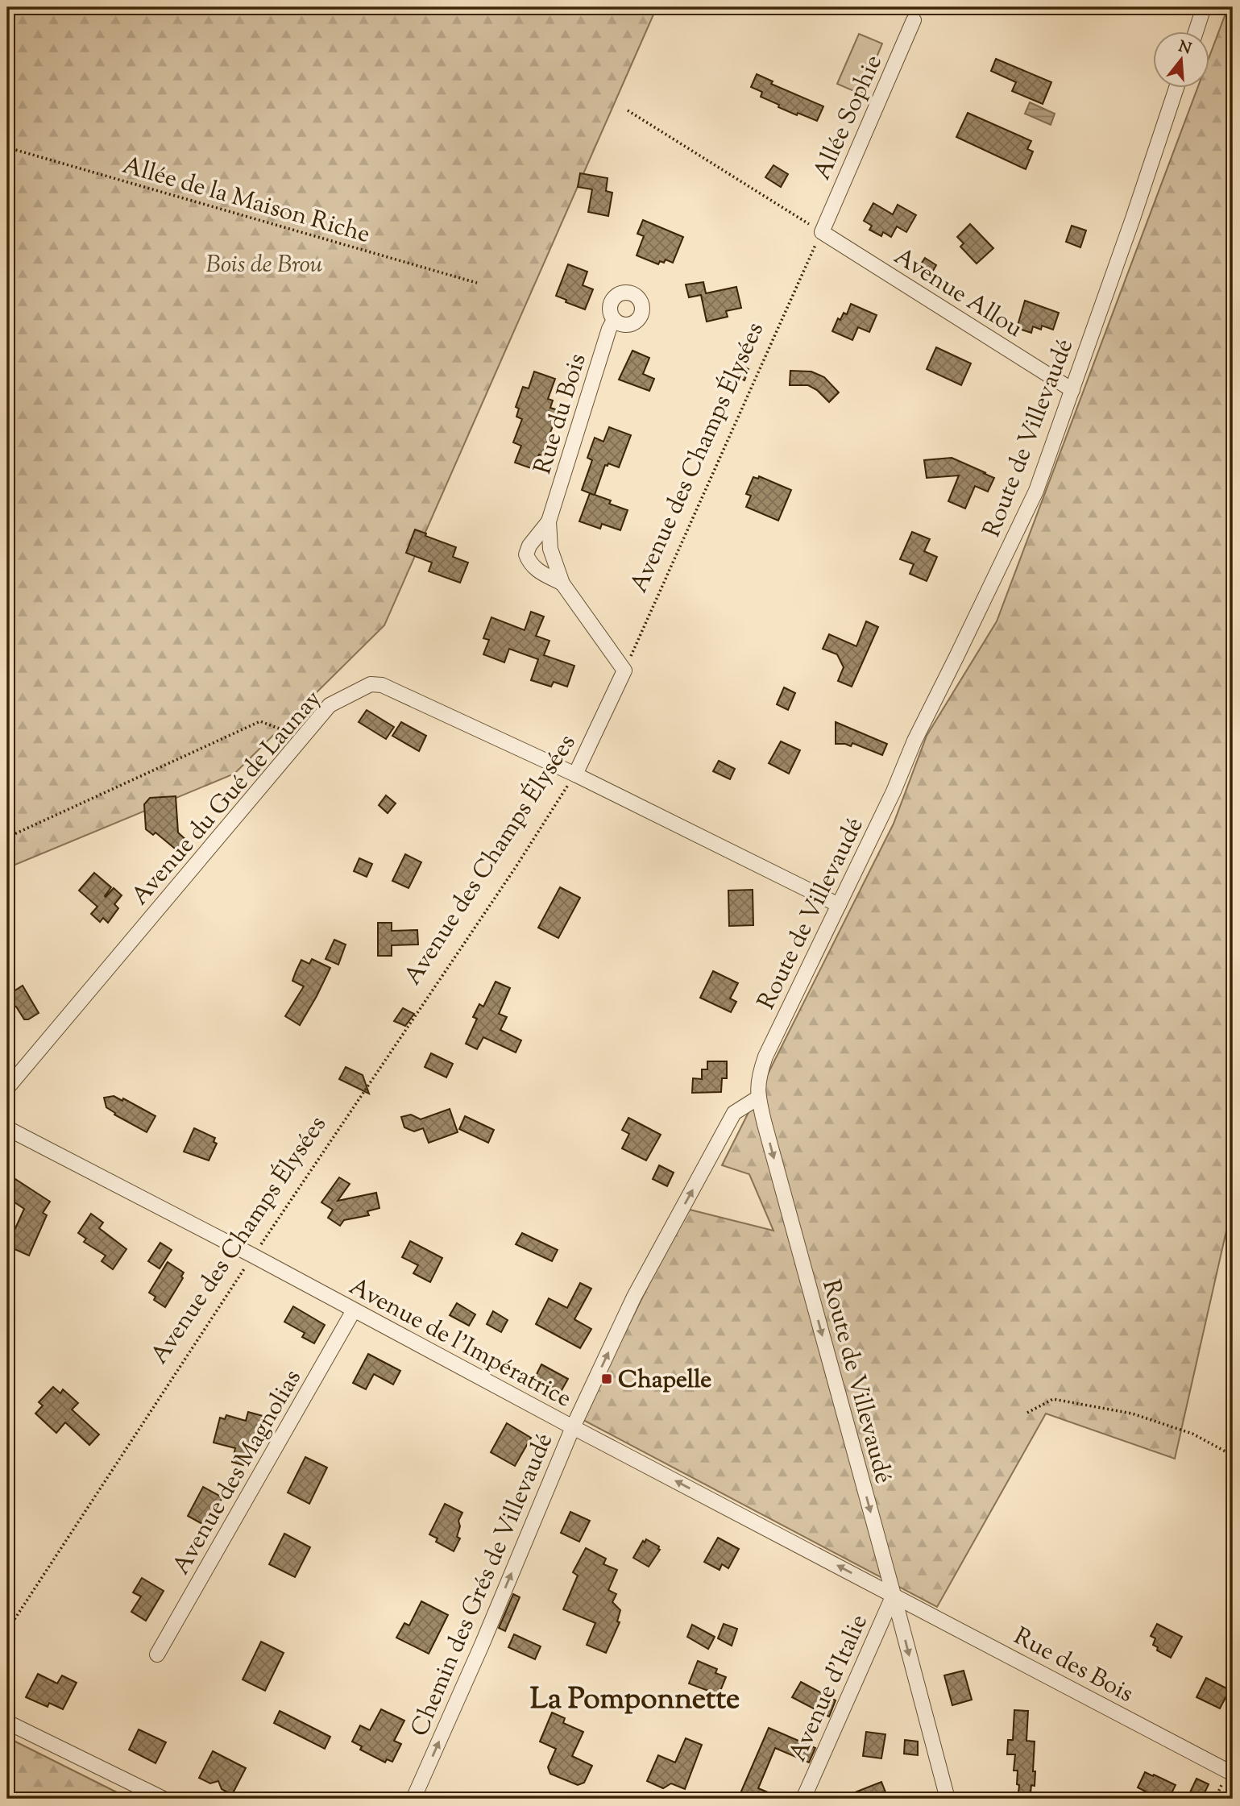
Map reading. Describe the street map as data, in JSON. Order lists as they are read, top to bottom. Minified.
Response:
{"streets":{"street":["Allée Sophie","Avenue Allou","Rue du Bois","Route de Villevaudé","Avenue des Champs Élysées","Avenue du Gué de Launay","Avenue de l'Impératrice","Avenue des Magnolias","Chemin des Grés de Villevaudé","Rue des Bois","Avenue d'Italie"],"path":["Allée de la Maison Riche"]},"crossings":[["Allée Sophie","Avenue Allou"],["Allée Sophie","Avenue des Champs Élysées"],["Avenue Allou","Route de Villevaudé"],["Avenue Allou","Avenue des Champs Élysées"],["Rue du Bois","Avenue des Champs Élysées"],["Route de Villevaudé","Avenue du Gué de Launay"],["Route de Villevaudé","Avenue de l'Impératrice"],["Route de Villevaudé","Chemin des Grés de Villevaudé"],["Route de Villevaudé","Rue des Bois"],["Route de Villevaudé","Avenue d'Italie"],["Avenue des Champs Élysées","Avenue du Gué de Launay"],["Avenue des Champs Élysées","Avenue de l'Impératrice"],["Avenue de l'Impératrice","Avenue des Magnolias"],["Avenue de l'Impératrice","Chemin des Grés de Villevaudé"],["Avenue de l'Impératrice","Rue des Bois"],["Avenue de l'Impératrice","Avenue d'Italie"],["Rue des Bois","Avenue d'Italie"]],"one_way":["Route de Villevaudé","Avenue de l'Impératrice","Chemin des Grés de Villevaudé"],"districts":["La Pomponnette"],"parks":["Bois de Brou"],"places":{"transit":["Chapelle"]},"north":"top"}
